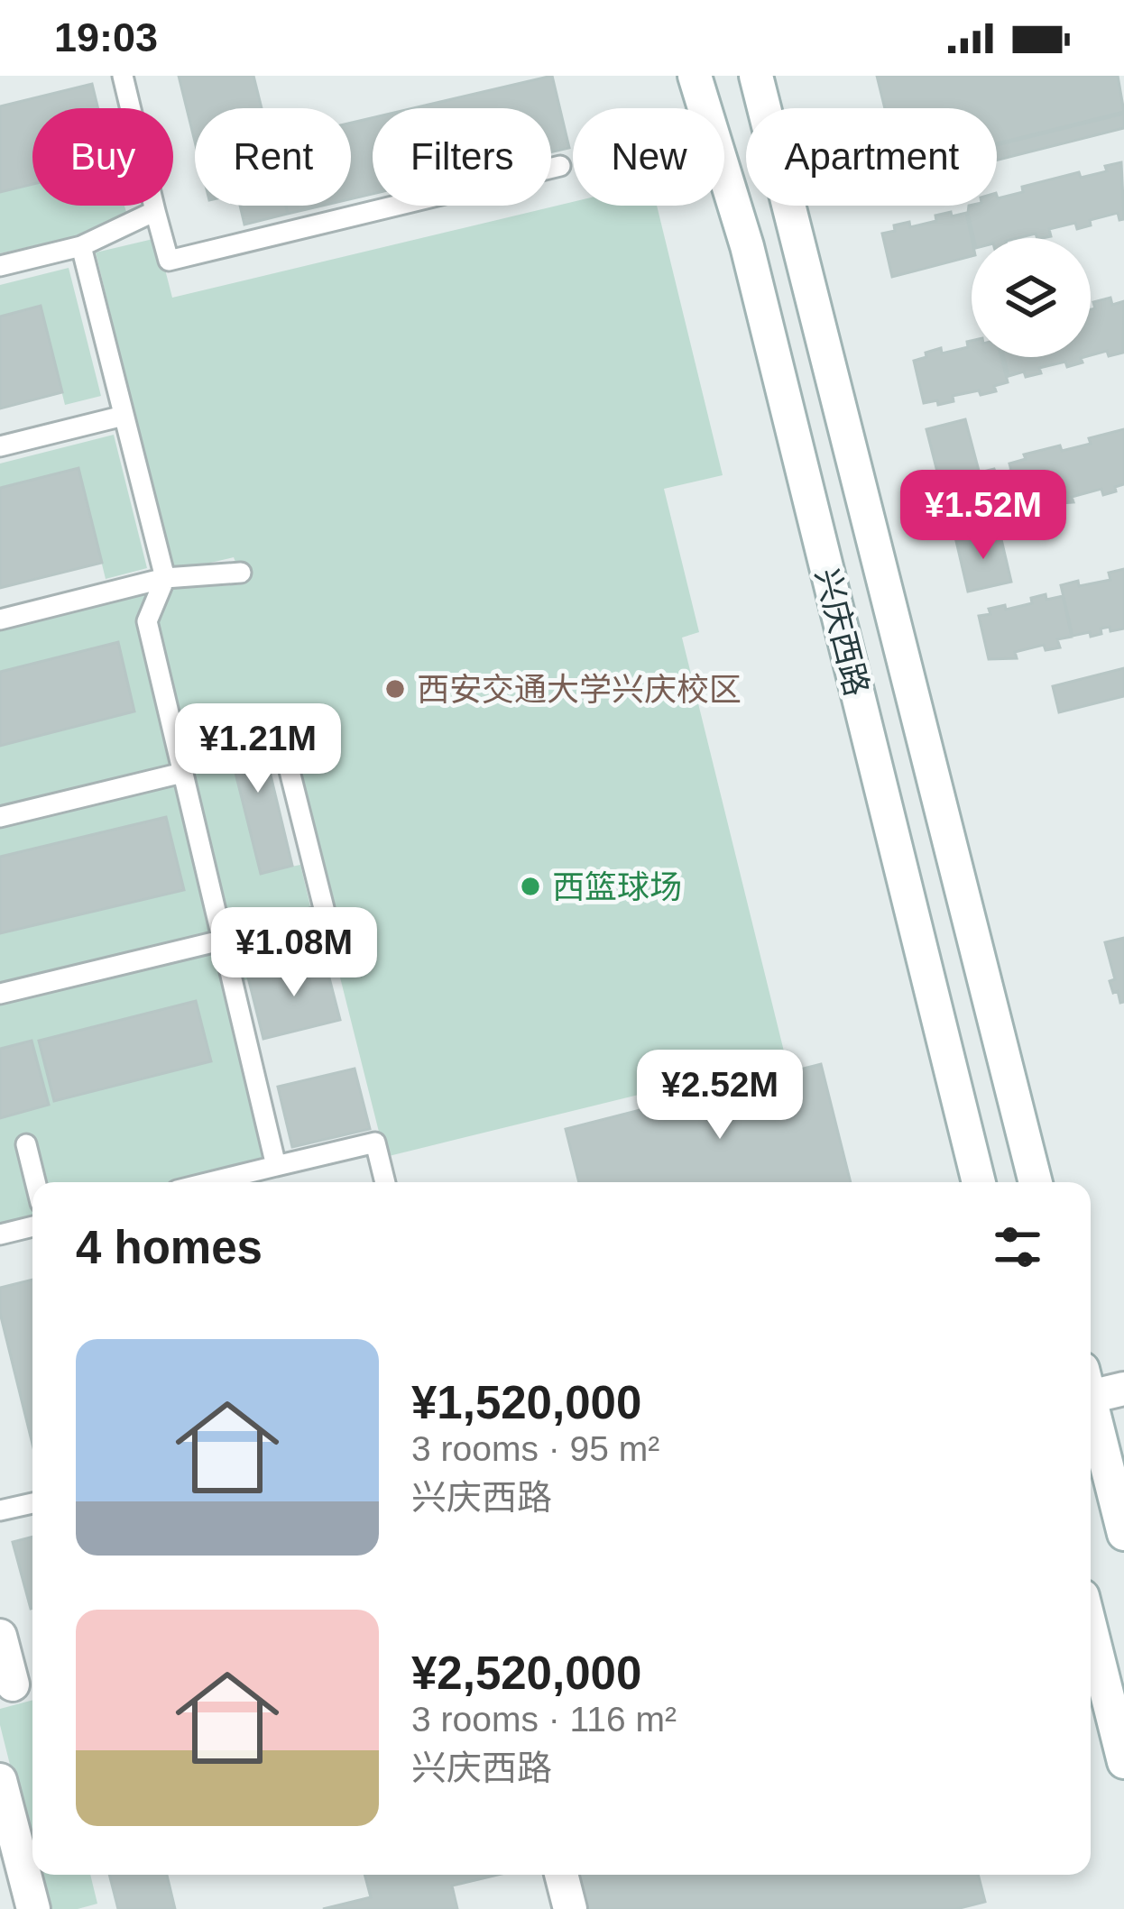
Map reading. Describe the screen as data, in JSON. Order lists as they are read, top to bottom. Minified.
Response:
{"streets":{"main road":["兴庆西路"]},"places":["西安交通大学兴庆校区","西篮球场"],"page":{"status":"19:03","chip":["Buy","Rent","Filters","New","Apartment"],"price":["¥1.52M","¥1.21M","¥1.08M","¥2.52M"],"heading":"4 homes","list":[{"name":"¥1,520,000","note":"3 rooms · 95 m² · 兴庆西路"},{"name":"¥2,520,000","note":"3 rooms · 116 m² · 兴庆西路"}]}}
